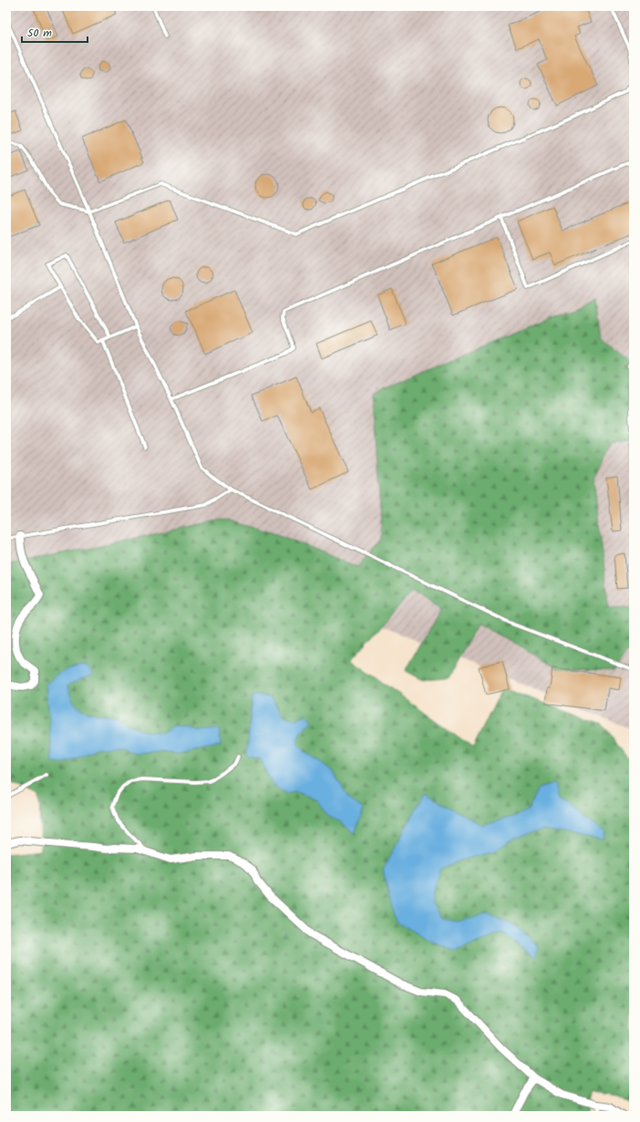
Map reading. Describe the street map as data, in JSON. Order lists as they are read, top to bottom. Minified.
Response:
{"scale_bar":"50 m"}
